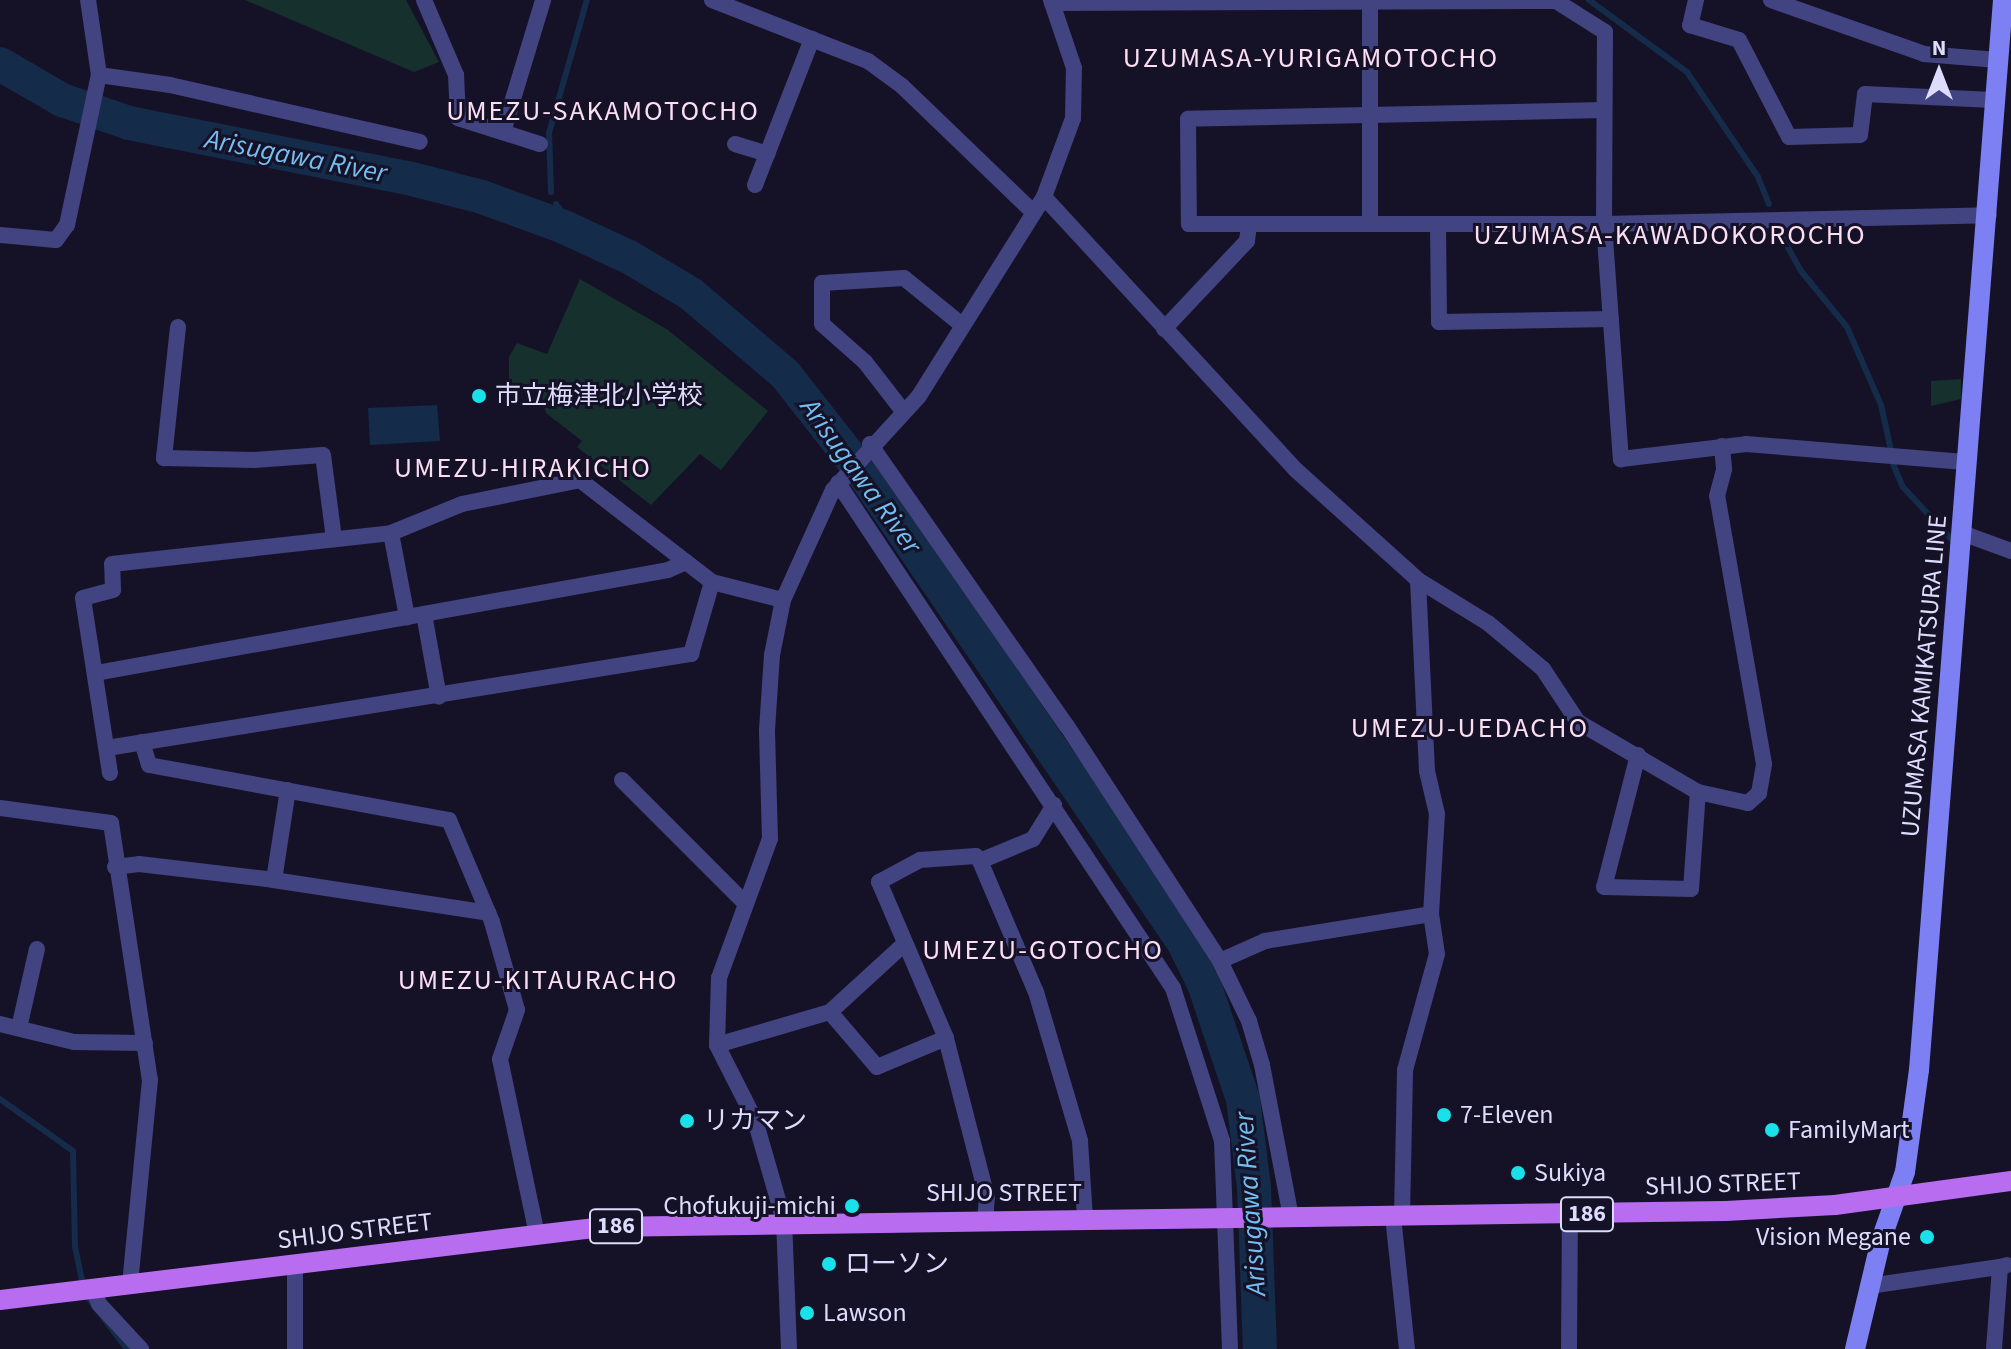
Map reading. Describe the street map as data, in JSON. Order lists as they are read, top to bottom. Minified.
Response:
{"streets":{"main road":["UZUMASA KAMIKATSURA LINE","SHIJO STREET","186"]},"crossings":[["UZUMASA KAMIKATSURA LINE","SHIJO STREET"]],"districts":["UZUMASA-YURIGAMOTOCHO","UMEZU-SAKAMOTOCHO","UZUMASA-KAWADOKOROCHO","UMEZU-HIRAKICHO","UMEZU-UEDACHO","UMEZU-GOTOCHO","UMEZU-KITAURACHO"],"water":["Arisugawa River"],"places":["市立梅津北小学校","7-Eleven","リカマン","FamilyMart","Sukiya","Chofukuji-michi","Vision Megane","ローソン","Lawson"],"north":"top"}
